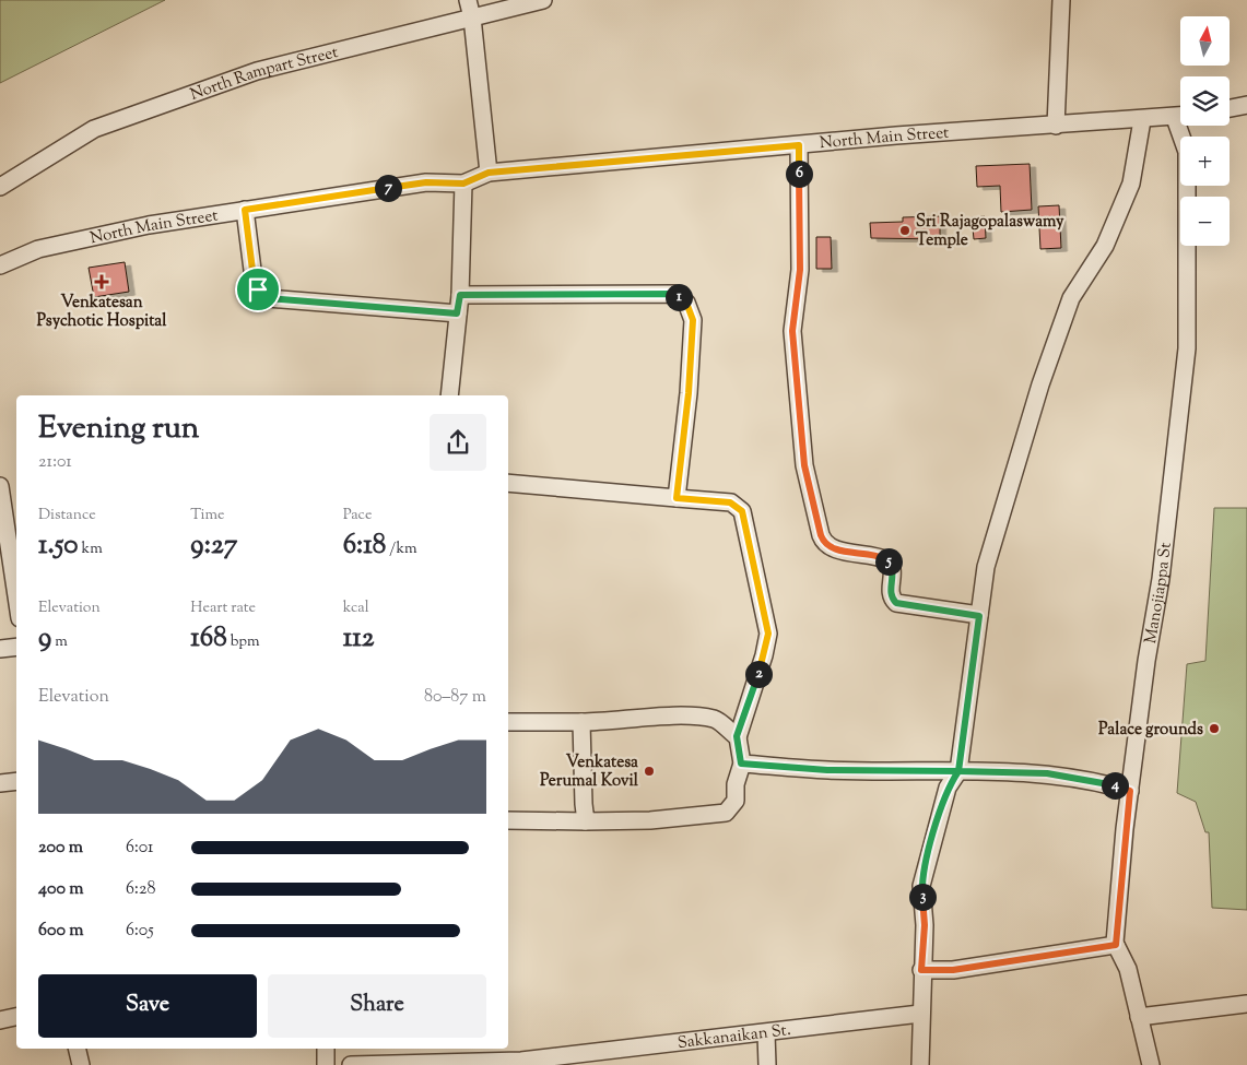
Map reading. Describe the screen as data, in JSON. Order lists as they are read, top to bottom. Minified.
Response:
{"streets":{"street":["North Rampart Street","North Main Street","Manojiappa St","Sakkanaikan St."]},"places":{"other":["Sri Rajagopalaswamy Temple","Palace grounds","Venkatesa Perumal Kovil"],"health":["Venkatesan Psychotic Hospital"]},"north":"top","page":{"map_buttons":["+","−"],"pins":["6","7","1","5","2","4","3"],"heading":["Evening run","21:01"],"stats":[["Distance","1.50 km"],["Time","9:27"],["Pace","6:18 /km"],["Elevation","9 m"],["Heart rate","168 bpm"],["kcal","112"]],"chart":["Elevation","80–87 m"],"list":[{"name":"200 m","note":"6:01"},{"name":"400 m","note":"6:28"},{"name":"600 m","note":"6:05"}],"buttons":["Save","Share"]}}
